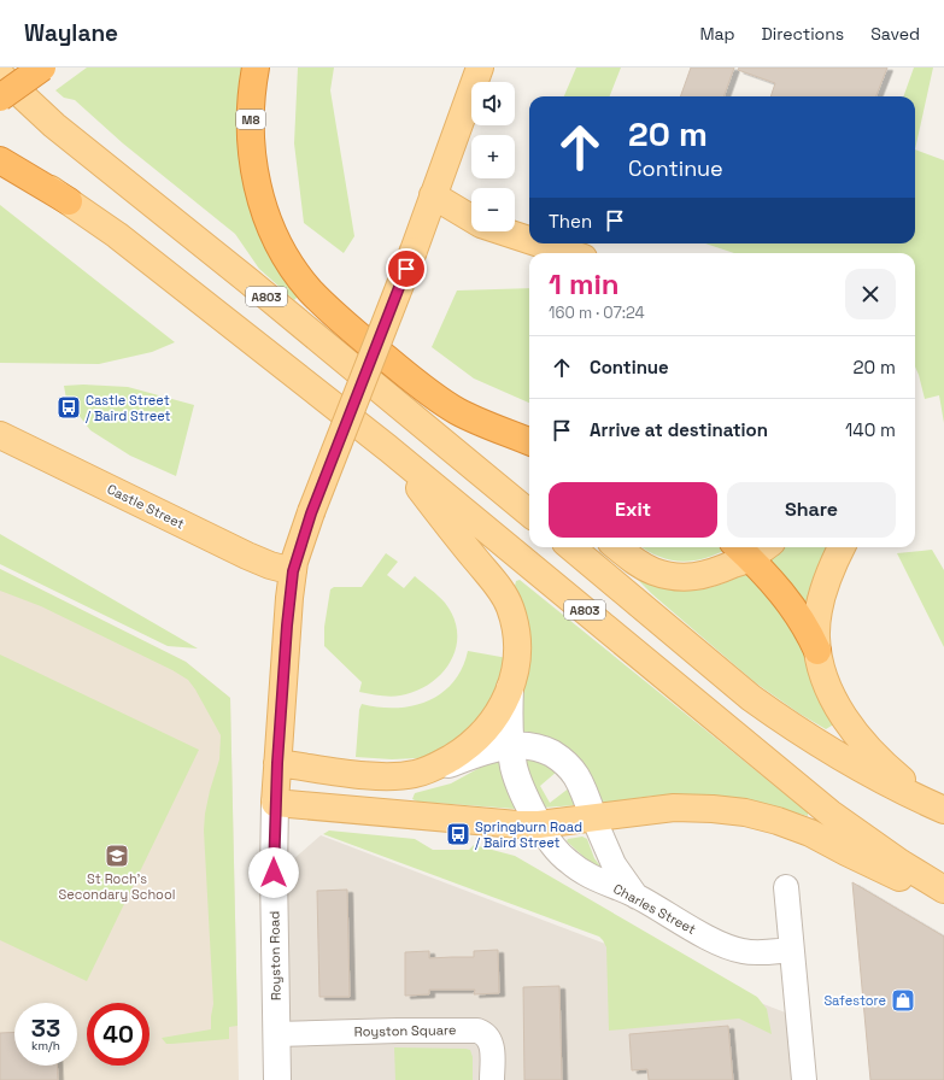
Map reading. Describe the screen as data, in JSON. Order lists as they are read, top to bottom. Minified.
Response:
{"streets":{"highway":["M8"],"main road":["A803","Castle Street"],"street":["Charles Street","Royston Road","Royston Square"]},"crossings":[["Royston Road","Royston Square"]],"places":{"bus stop":["Castle Street / Baird Street","Springburn Road / Baird Street"],"school or university":["St Roch's Secondary School"],"shop":["Safestore"]},"page":{"header":"Waylane","nav":["Map","Directions","Saved"],"map_buttons":["+","−"],"turn":["20 m","Continue"],"then":"Then","heading":["1 min","160 m · 07:24"],"list":[{"name":"Continue","value":"20 m"},{"name":"Arrive at destination","value":"140 m"}],"buttons":["Exit","Share"],"speed":"33 km/h","limit":"40"}}
